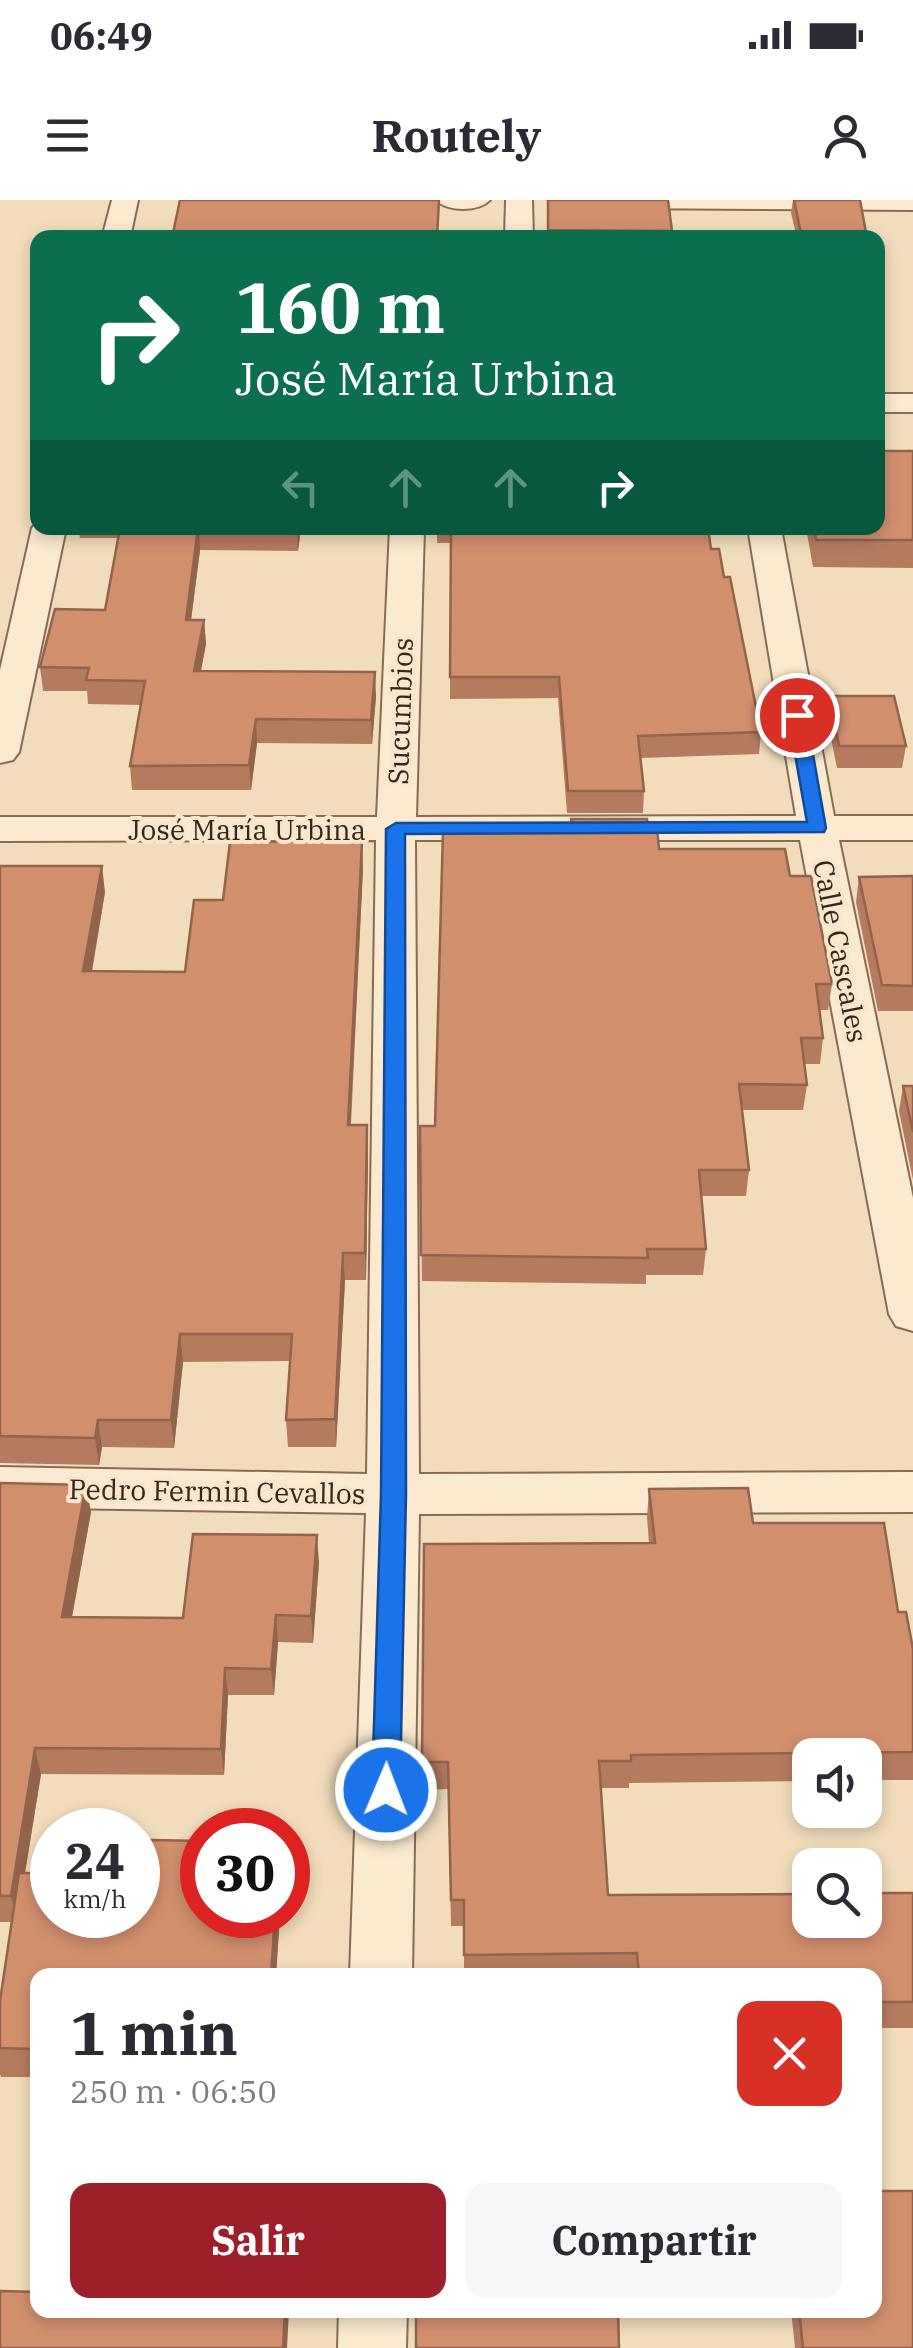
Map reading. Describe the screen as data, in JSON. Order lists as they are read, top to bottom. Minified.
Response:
{"streets":{"street":["Sucumbios","José María Urbina","Calle Cascales","Pedro Fermin Cevallos"]},"crossings":[["Sucumbios","José María Urbina"],["Sucumbios","Pedro Fermin Cevallos"],["José María Urbina","Calle Cascales"]],"page":{"status":"06:49","header":"Routely","turn":["160 m","José María Urbina"],"speed":"24 km/h","limit":"30","heading":["1 min","250 m · 06:50"],"buttons":["Salir","Compartir"]}}
